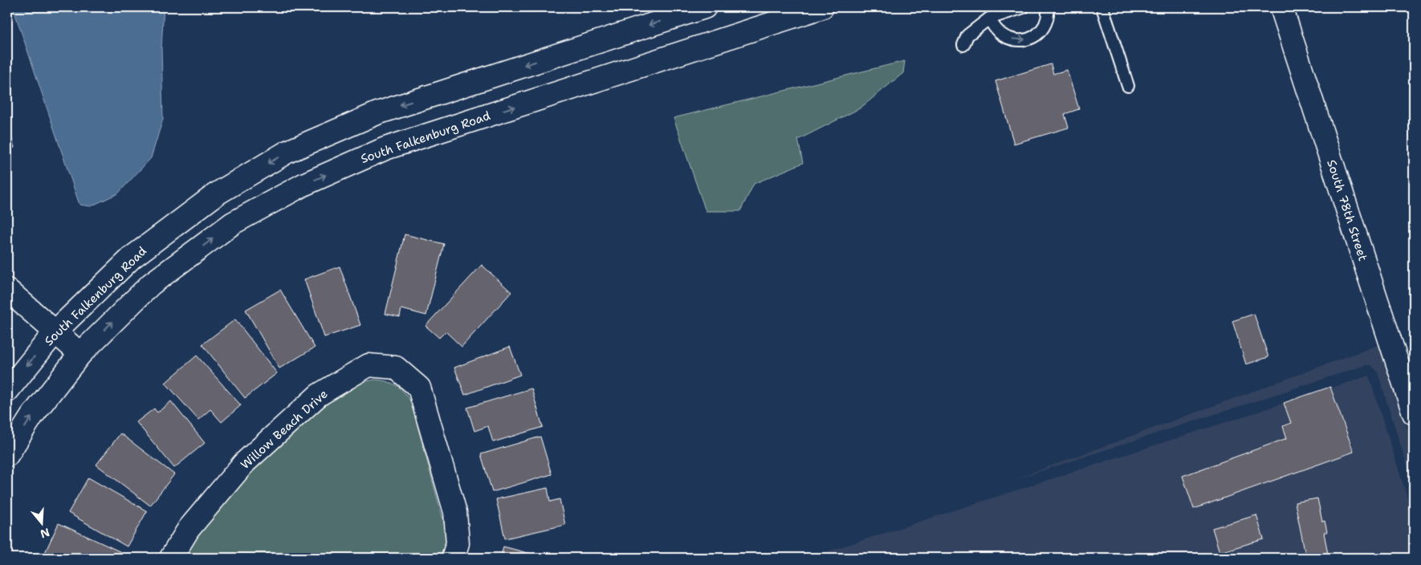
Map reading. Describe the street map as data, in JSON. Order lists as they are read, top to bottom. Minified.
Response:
{"streets":{"street":["South Falkenburg Road","South 78th Street","Willow Beach Drive"]},"north":"bottom"}
